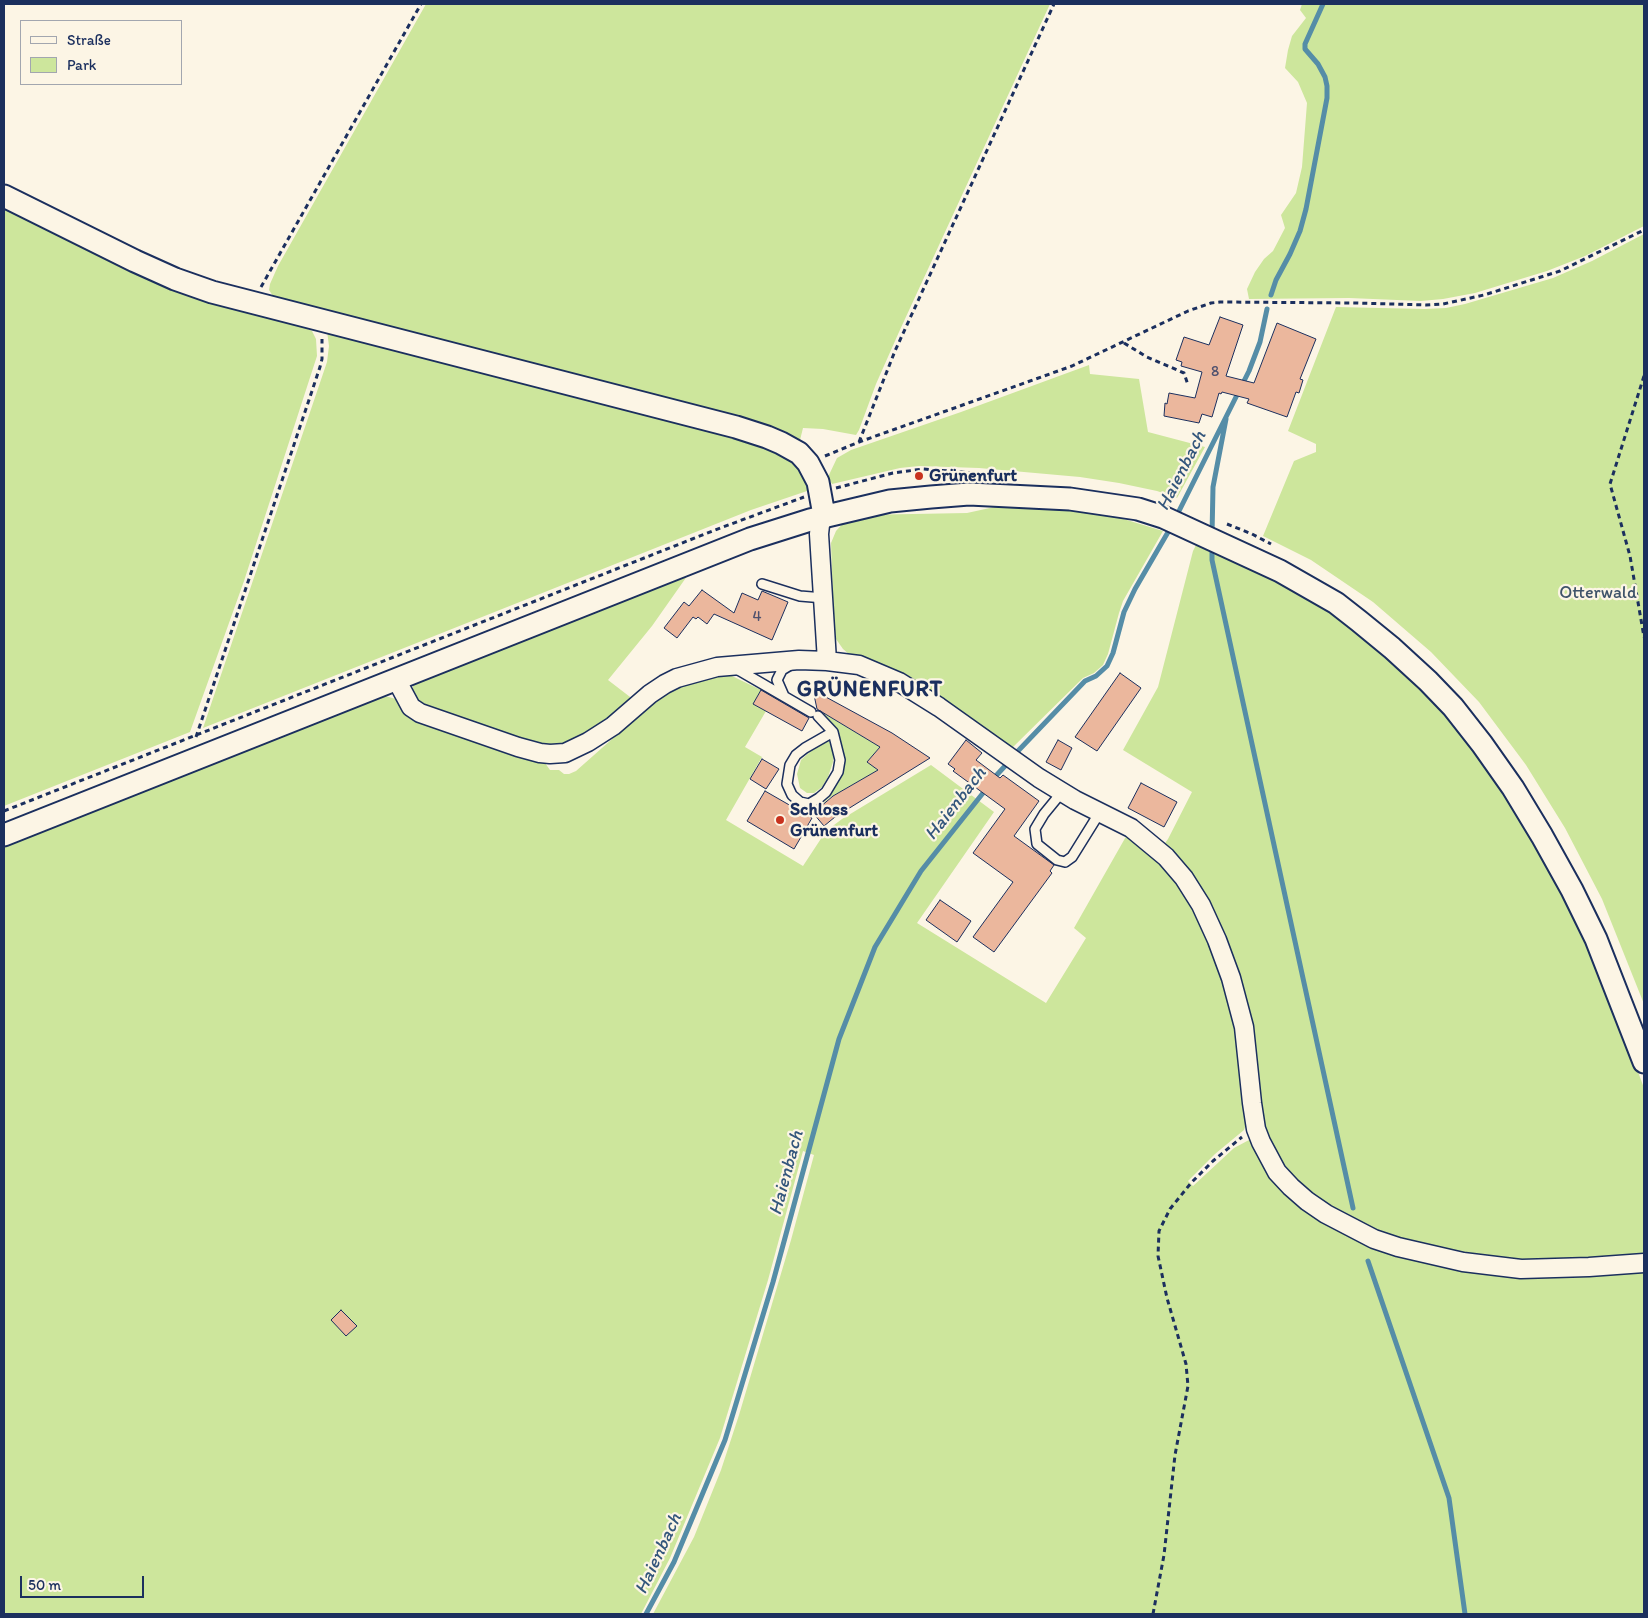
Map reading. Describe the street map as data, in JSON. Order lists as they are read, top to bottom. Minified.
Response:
{"districts":["GRÜNENFURT"],"water":["Haienbach"],"parks":["Otterwald"],"places":["Grünenfurt","Schloss Grünenfurt"],"house_numbers":["8","4"],"legend":["Straße","Park"],"scale_bar":"50 m"}
